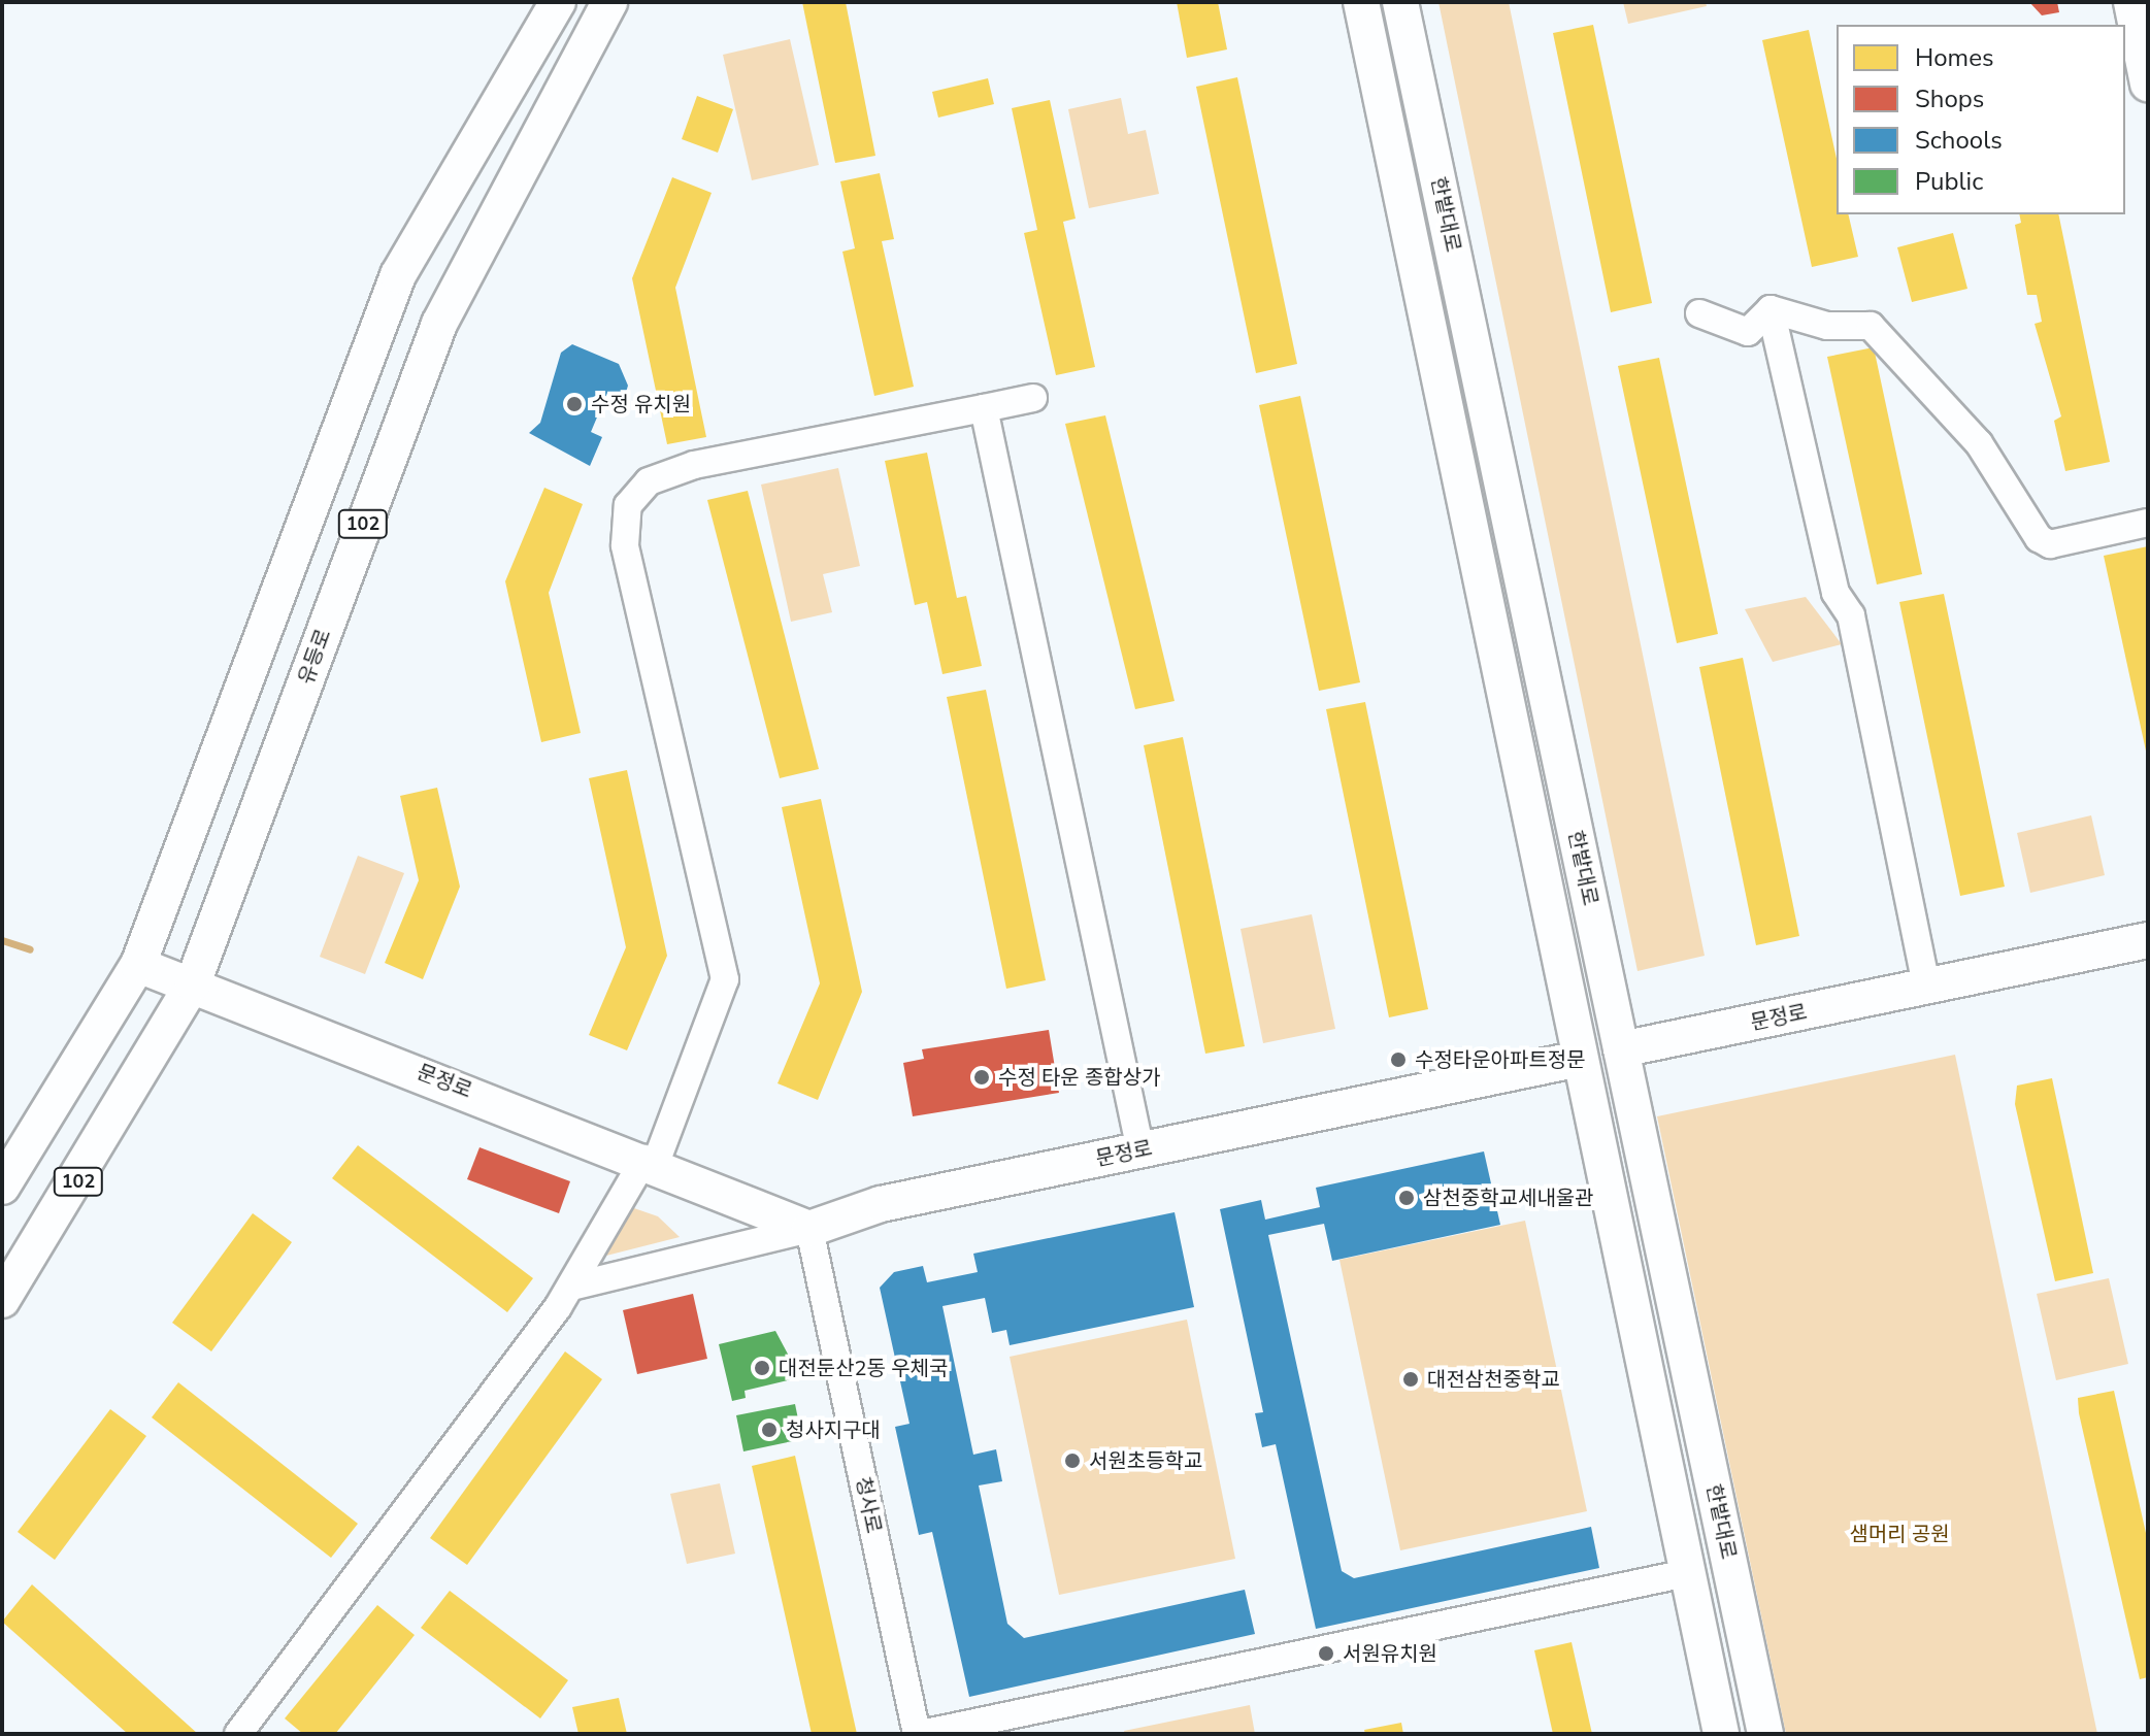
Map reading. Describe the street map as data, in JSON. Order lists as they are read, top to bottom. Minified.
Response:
{"streets":{"main road":["한밭대로","102","유등로","문정로"],"street":["청사로"]},"crossings":[["한밭대로","문정로"],["102","문정로"],["유등로","문정로"],["문정로","청사로"]],"parks":["샘머리 공원"],"places":["수정 유치원","수정타운아파트정문","수정 타운 종합상가","삼천중학교세내울관","대전둔산2동 우체국","대전삼천중학교","청사지구대","서원초등학교","서원유치원"],"legend":["Homes","Shops","Schools","Public"]}
